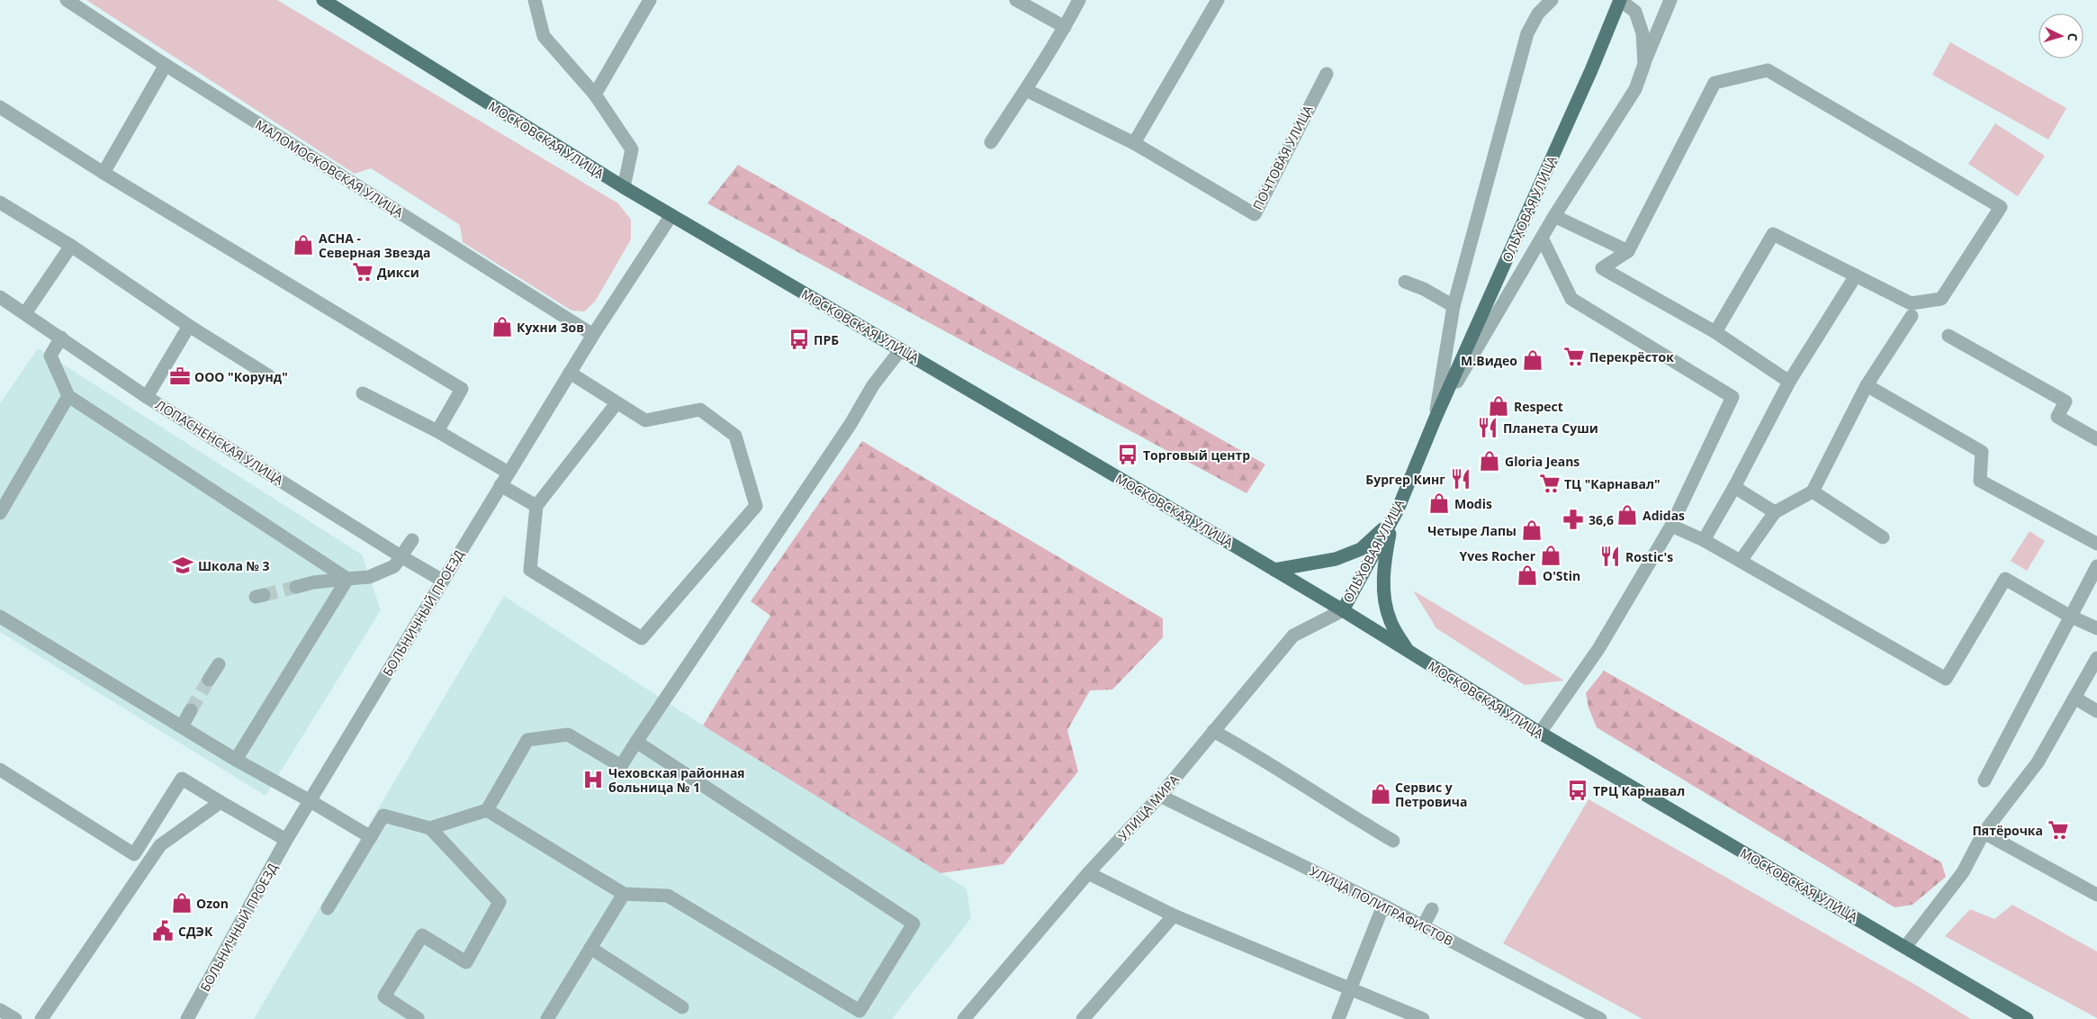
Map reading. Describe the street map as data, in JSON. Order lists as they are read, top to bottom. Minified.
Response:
{"streets":{"main road":["МОСКОВСКАЯ УЛИЦА","ОЛЬХОВАЯ УЛИЦА"],"street":["ПОЧТОВАЯ УЛИЦА","МАЛОМОСКОВСКАЯ УЛИЦА","ЛОПАСНЕНСКАЯ УЛИЦА","БОЛЬНИЧНЫЙ ПРОЕЗД","УЛИЦА МИРА","УЛИЦА ПОЛИГРАФИСТОВ"]},"crossings":[["МОСКОВСКАЯ УЛИЦА","ОЛЬХОВАЯ УЛИЦА"],["МОСКОВСКАЯ УЛИЦА","БОЛЬНИЧНЫЙ ПРОЕЗД"],["МОСКОВСКАЯ УЛИЦА","УЛИЦА МИРА"],["МАЛОМОСКОВСКАЯ УЛИЦА","БОЛЬНИЧНЫЙ ПРОЕЗД"],["ОЛЬХОВАЯ УЛИЦА","УЛИЦА МИРА"],["ЛОПАСНЕНСКАЯ УЛИЦА","БОЛЬНИЧНЫЙ ПРОЕЗД"],["УЛИЦА МИРА","УЛИЦА ПОЛИГРАФИСТОВ"]],"places":{"shop":["АСНА - Северная Звезда","Кухни Зов","М.Видео","Respect","Gloria Jeans","Modis","Adidas","Четыре Лапы","Yves Rocher","O'Stin","Сервис у Петровича","Ozon"],"supermarket":["Дикси","Перекрёсток","ТЦ \"Карнавал\"","Пятёрочка"],"bus stop":["ПРБ","Торговый центр","ТРЦ Карнавал"],"office":["ООО \"Корунд\""],"restaurant":["Планета Суши","Бургер Кинг","Rostic's"],"pharmacy":["36,6"],"school or university":["Школа № 3"],"hospital":["Чеховская районная больница № 1"],"public building":["СДЭК"]},"north":"right"}
